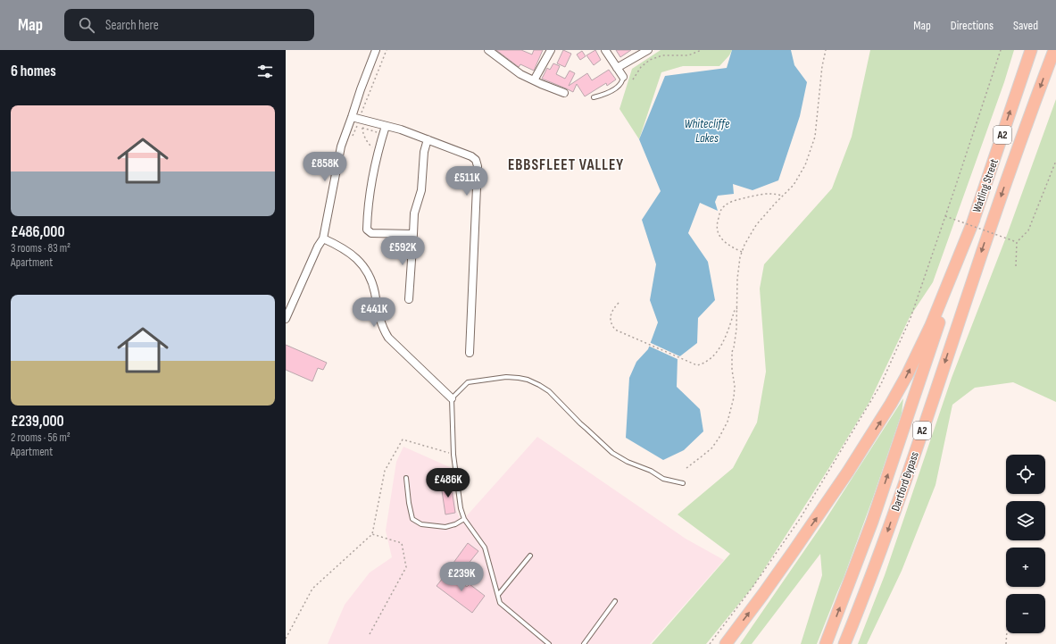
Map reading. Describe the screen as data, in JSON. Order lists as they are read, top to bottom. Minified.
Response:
{"streets":{"highway":["A2","Watling Street","Dartford Bypass"]},"crossings":[["A2","Watling Street"],["A2","Dartford Bypass"],["Watling Street","Dartford Bypass"]],"districts":["EBBSFLEET VALLEY"],"water":["Whitecliffe Lakes"],"page":{"header":"Map","search":"Search here","nav":["Map","Directions","Saved"],"heading":"6 homes","list":[{"name":"£486,000","note":"3 rooms · 83 m² · Apartment"},{"name":"£239,000","note":"2 rooms · 56 m² · Apartment"}],"price":["£858K","£511K","£592K","£441K","£486K","£239K"],"map_buttons":["+","−"]}}
